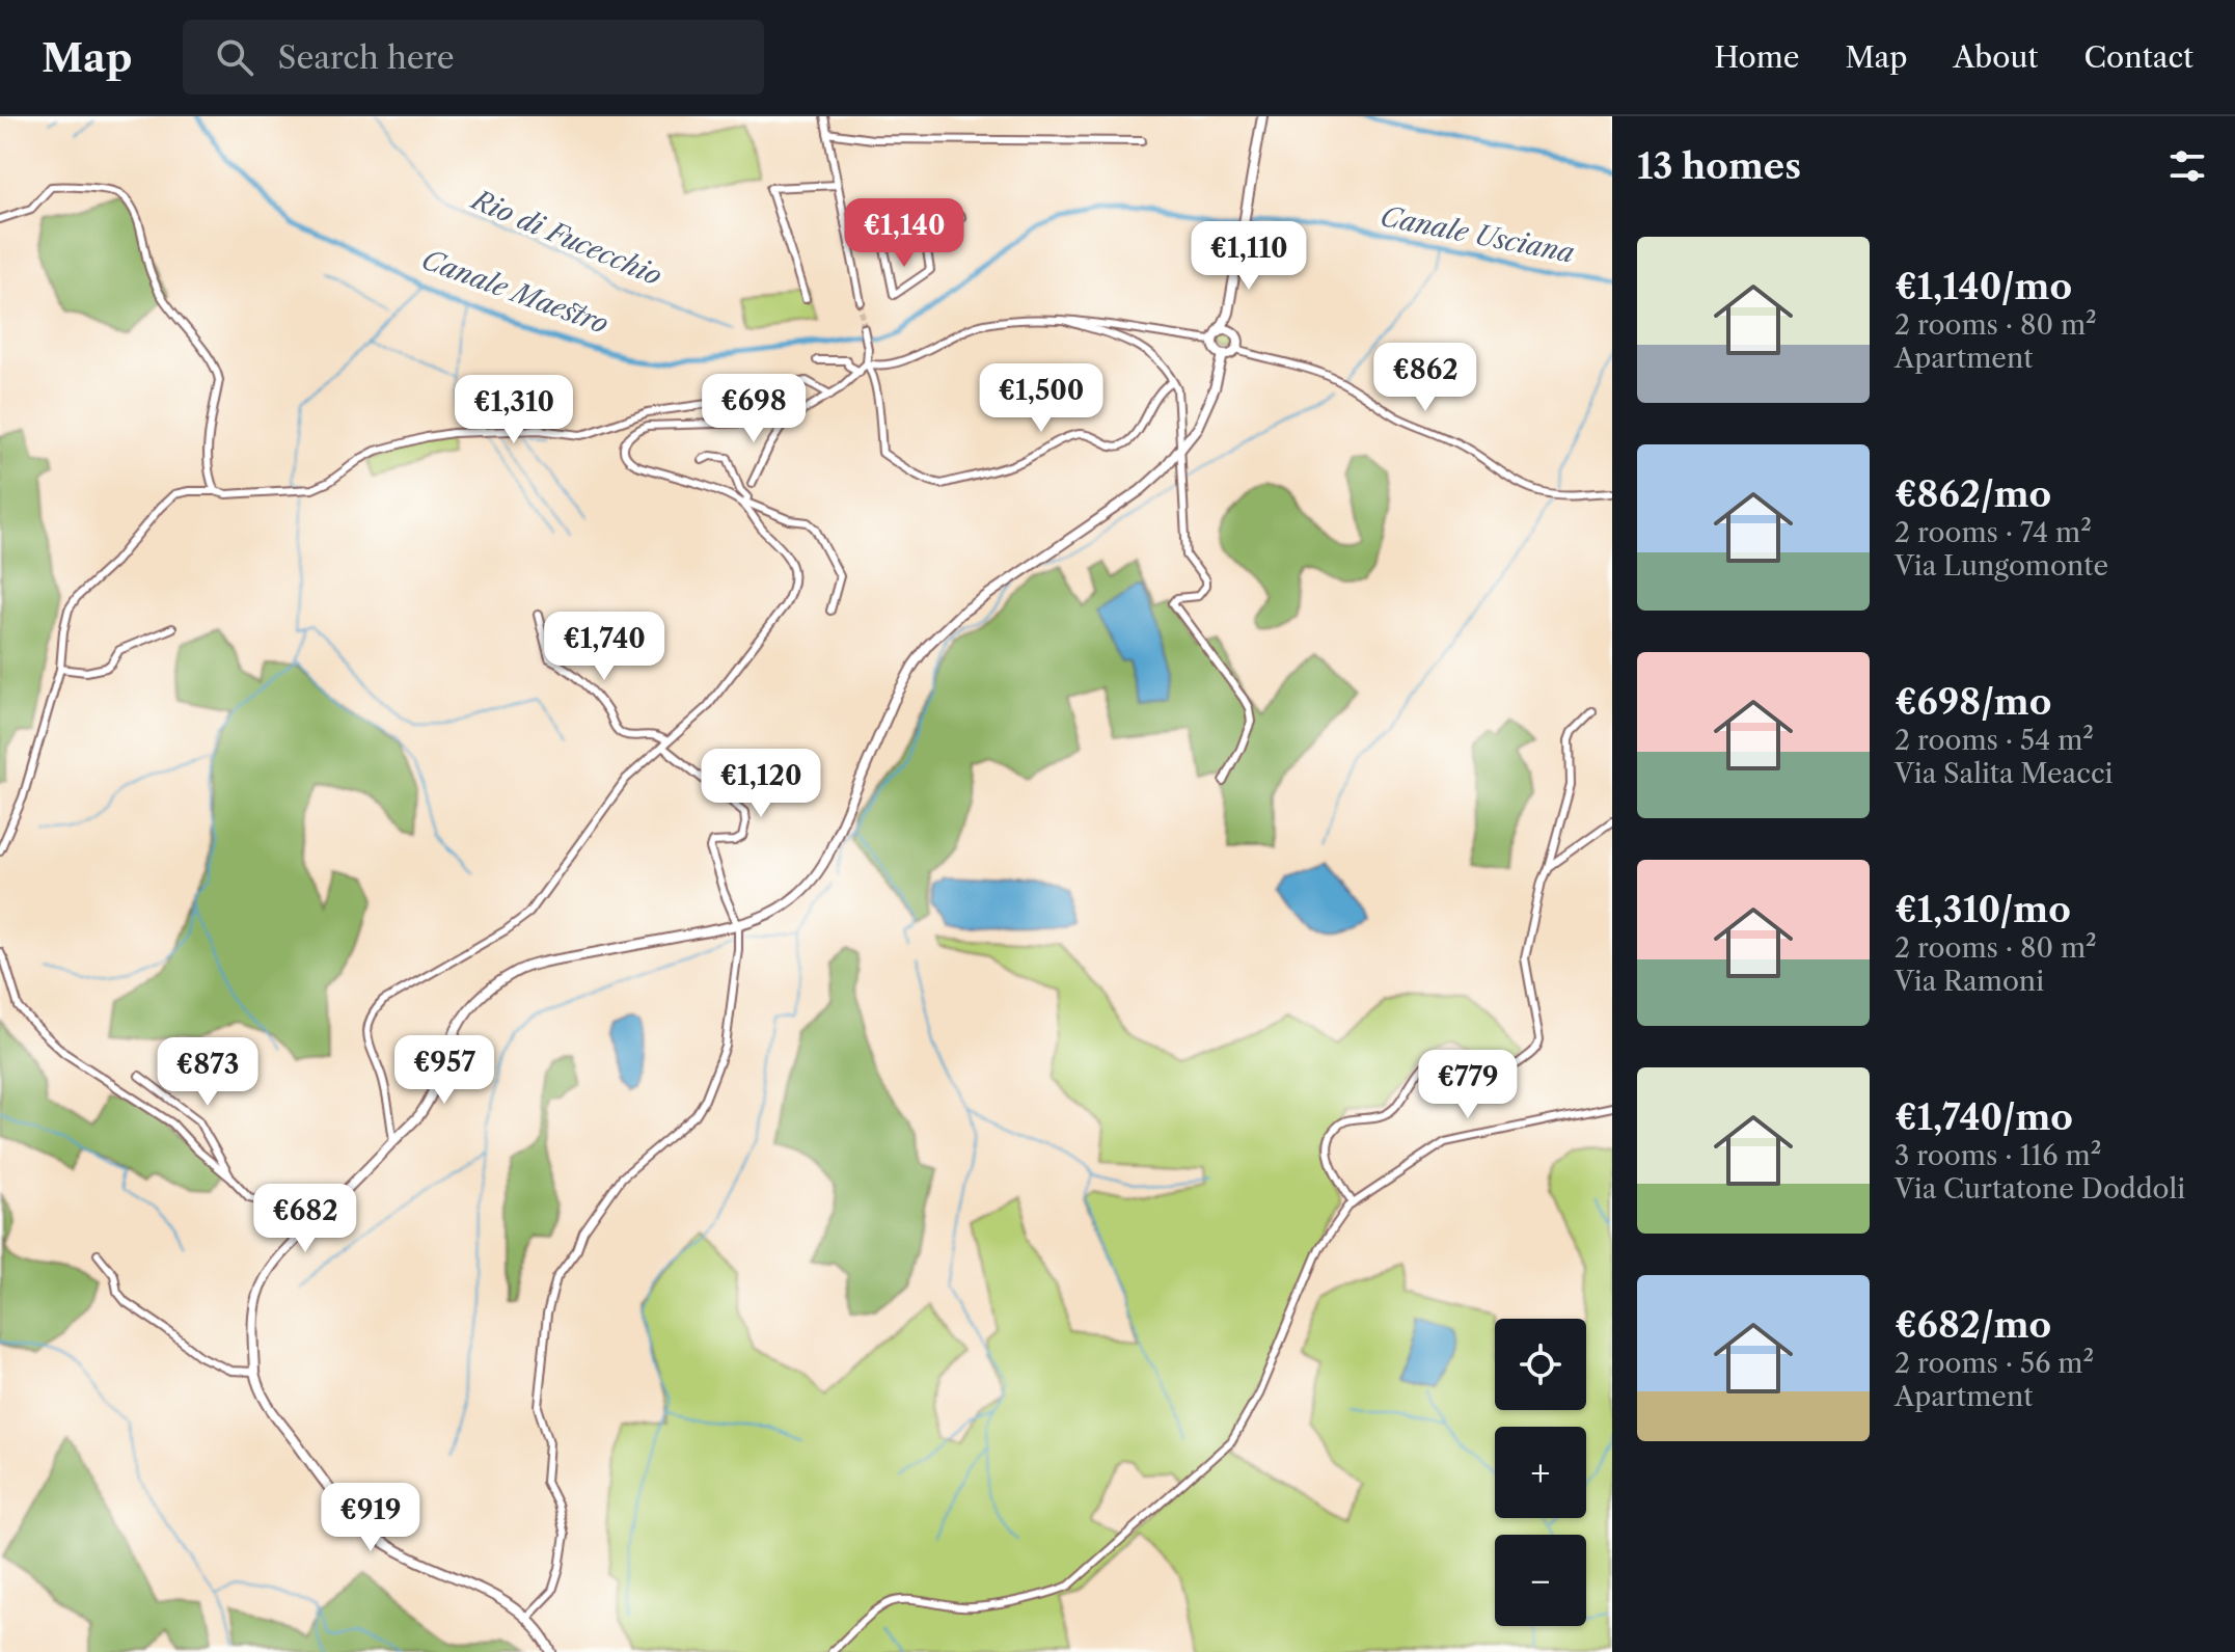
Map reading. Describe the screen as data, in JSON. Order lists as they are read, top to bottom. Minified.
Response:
{"water":["Canale Usciana","Rio di Fucecchio","Canale Maestro"],"page":{"header":"Map","search":"Search here","nav":["Home","Map","About","Contact"],"heading":"13 homes","price":["€1,140","€1,110","€862","€1,500","€698","€1,310","€1,740","€1,120","€957","€873","€779","€682","€919"],"list":[{"name":"€1,140/mo","note":"2 rooms · 80 m² · Apartment"},{"name":"€862/mo","note":"2 rooms · 74 m² · Via Lungomonte"},{"name":"€698/mo","note":"2 rooms · 54 m² · Via Salita Meacci"},{"name":"€1,310/mo","note":"2 rooms · 80 m² · Via Ramoni"},{"name":"€1,740/mo","note":"3 rooms · 116 m² · Via Curtatone Doddoli"},{"name":"€682/mo","note":"2 rooms · 56 m² · Apartment"}],"map_buttons":["+","−"]}}
